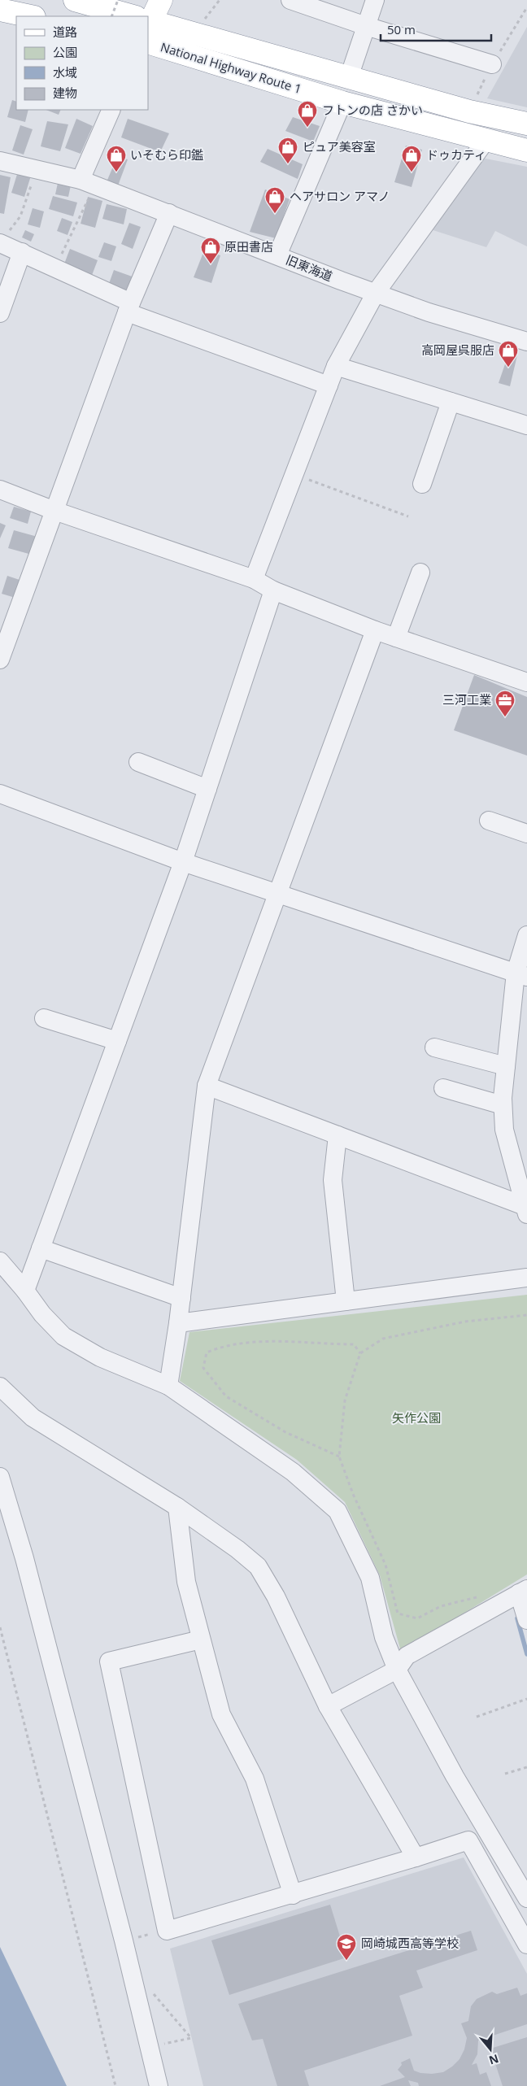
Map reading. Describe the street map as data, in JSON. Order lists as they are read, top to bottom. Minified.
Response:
{"streets":{"main road":["National Highway Route 1"],"street":["旧東海道"]},"parks":["矢作公園"],"places":{"shop":["フトンの店 さかい","ピュア美容室","いそむら印鑑","ドゥカティ","ヘアサロン アマノ","原田書店","高岡屋呉服店"],"office":["三河工業"],"school or university":["岡崎城西高等学校"]},"legend":["道路","公園","水域","建物"],"scale_bar":"50 m","north":"bottom"}
